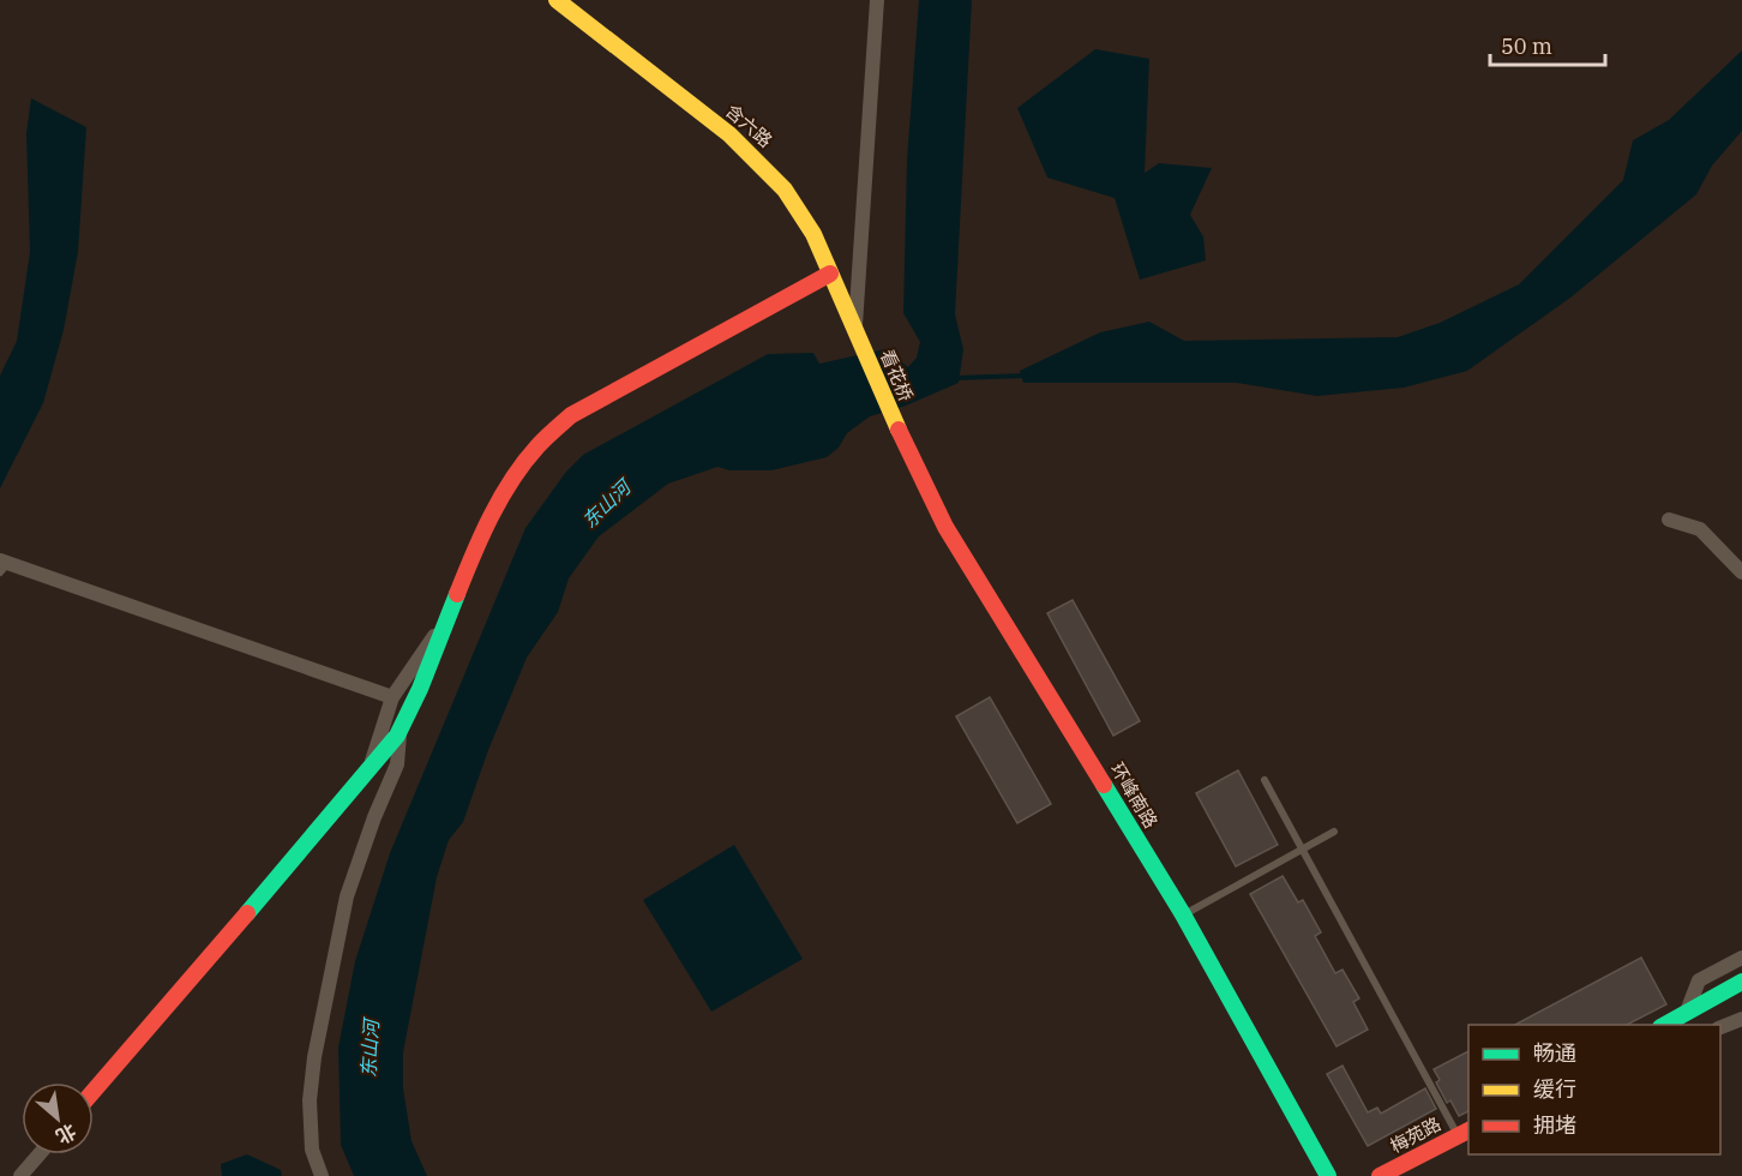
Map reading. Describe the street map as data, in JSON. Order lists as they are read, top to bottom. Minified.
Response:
{"streets":{"street":["含六路","看花桥","环峰南路","梅苑路"]},"crossings":[["含六路","看花桥"],["看花桥","环峰南路"]],"water":["东山河"],"legend":["畅通","缓行","拥堵"],"scale_bar":"50 m","north":"bottom right"}
